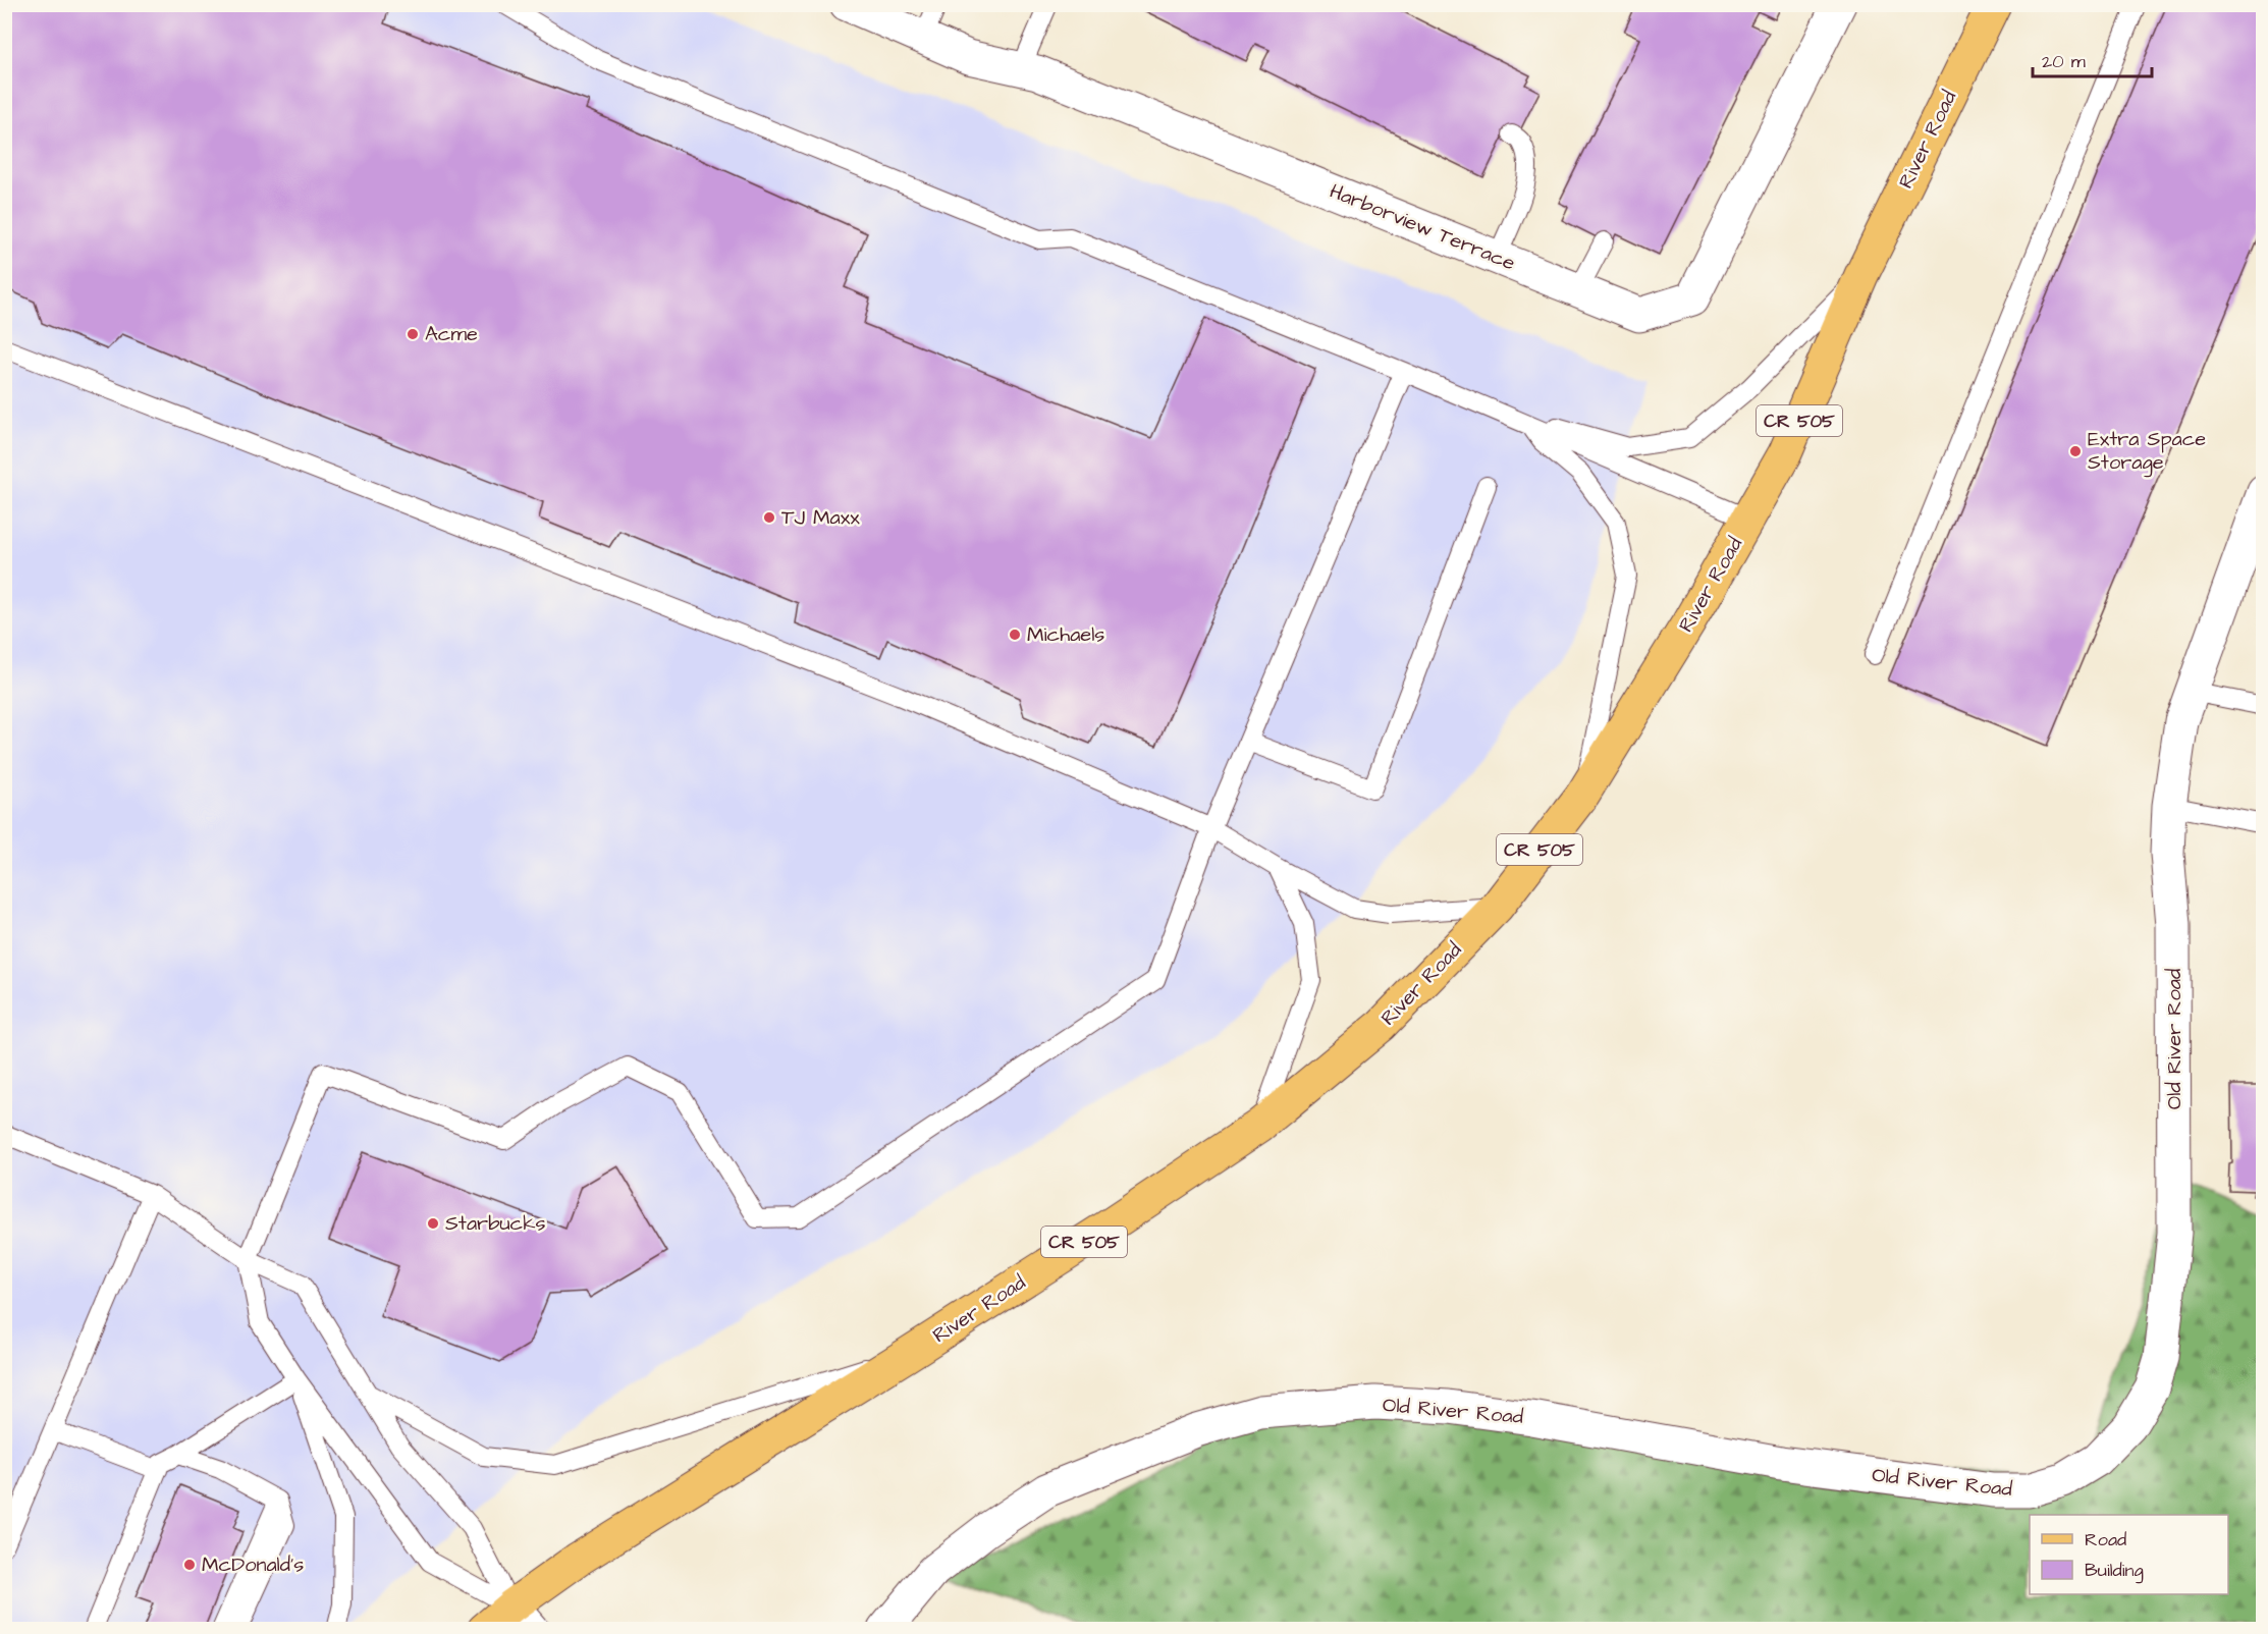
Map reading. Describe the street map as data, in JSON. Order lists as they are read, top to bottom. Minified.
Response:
{"streets":{"main road":["River Road","CR 505"],"street":["Harborview Terrace","Old River Road"]},"places":["Acme","Extra Space Storage","TJ Maxx","Michaels","Starbucks","McDonald's"],"legend":["Road","Building"],"scale_bar":"20 m"}
